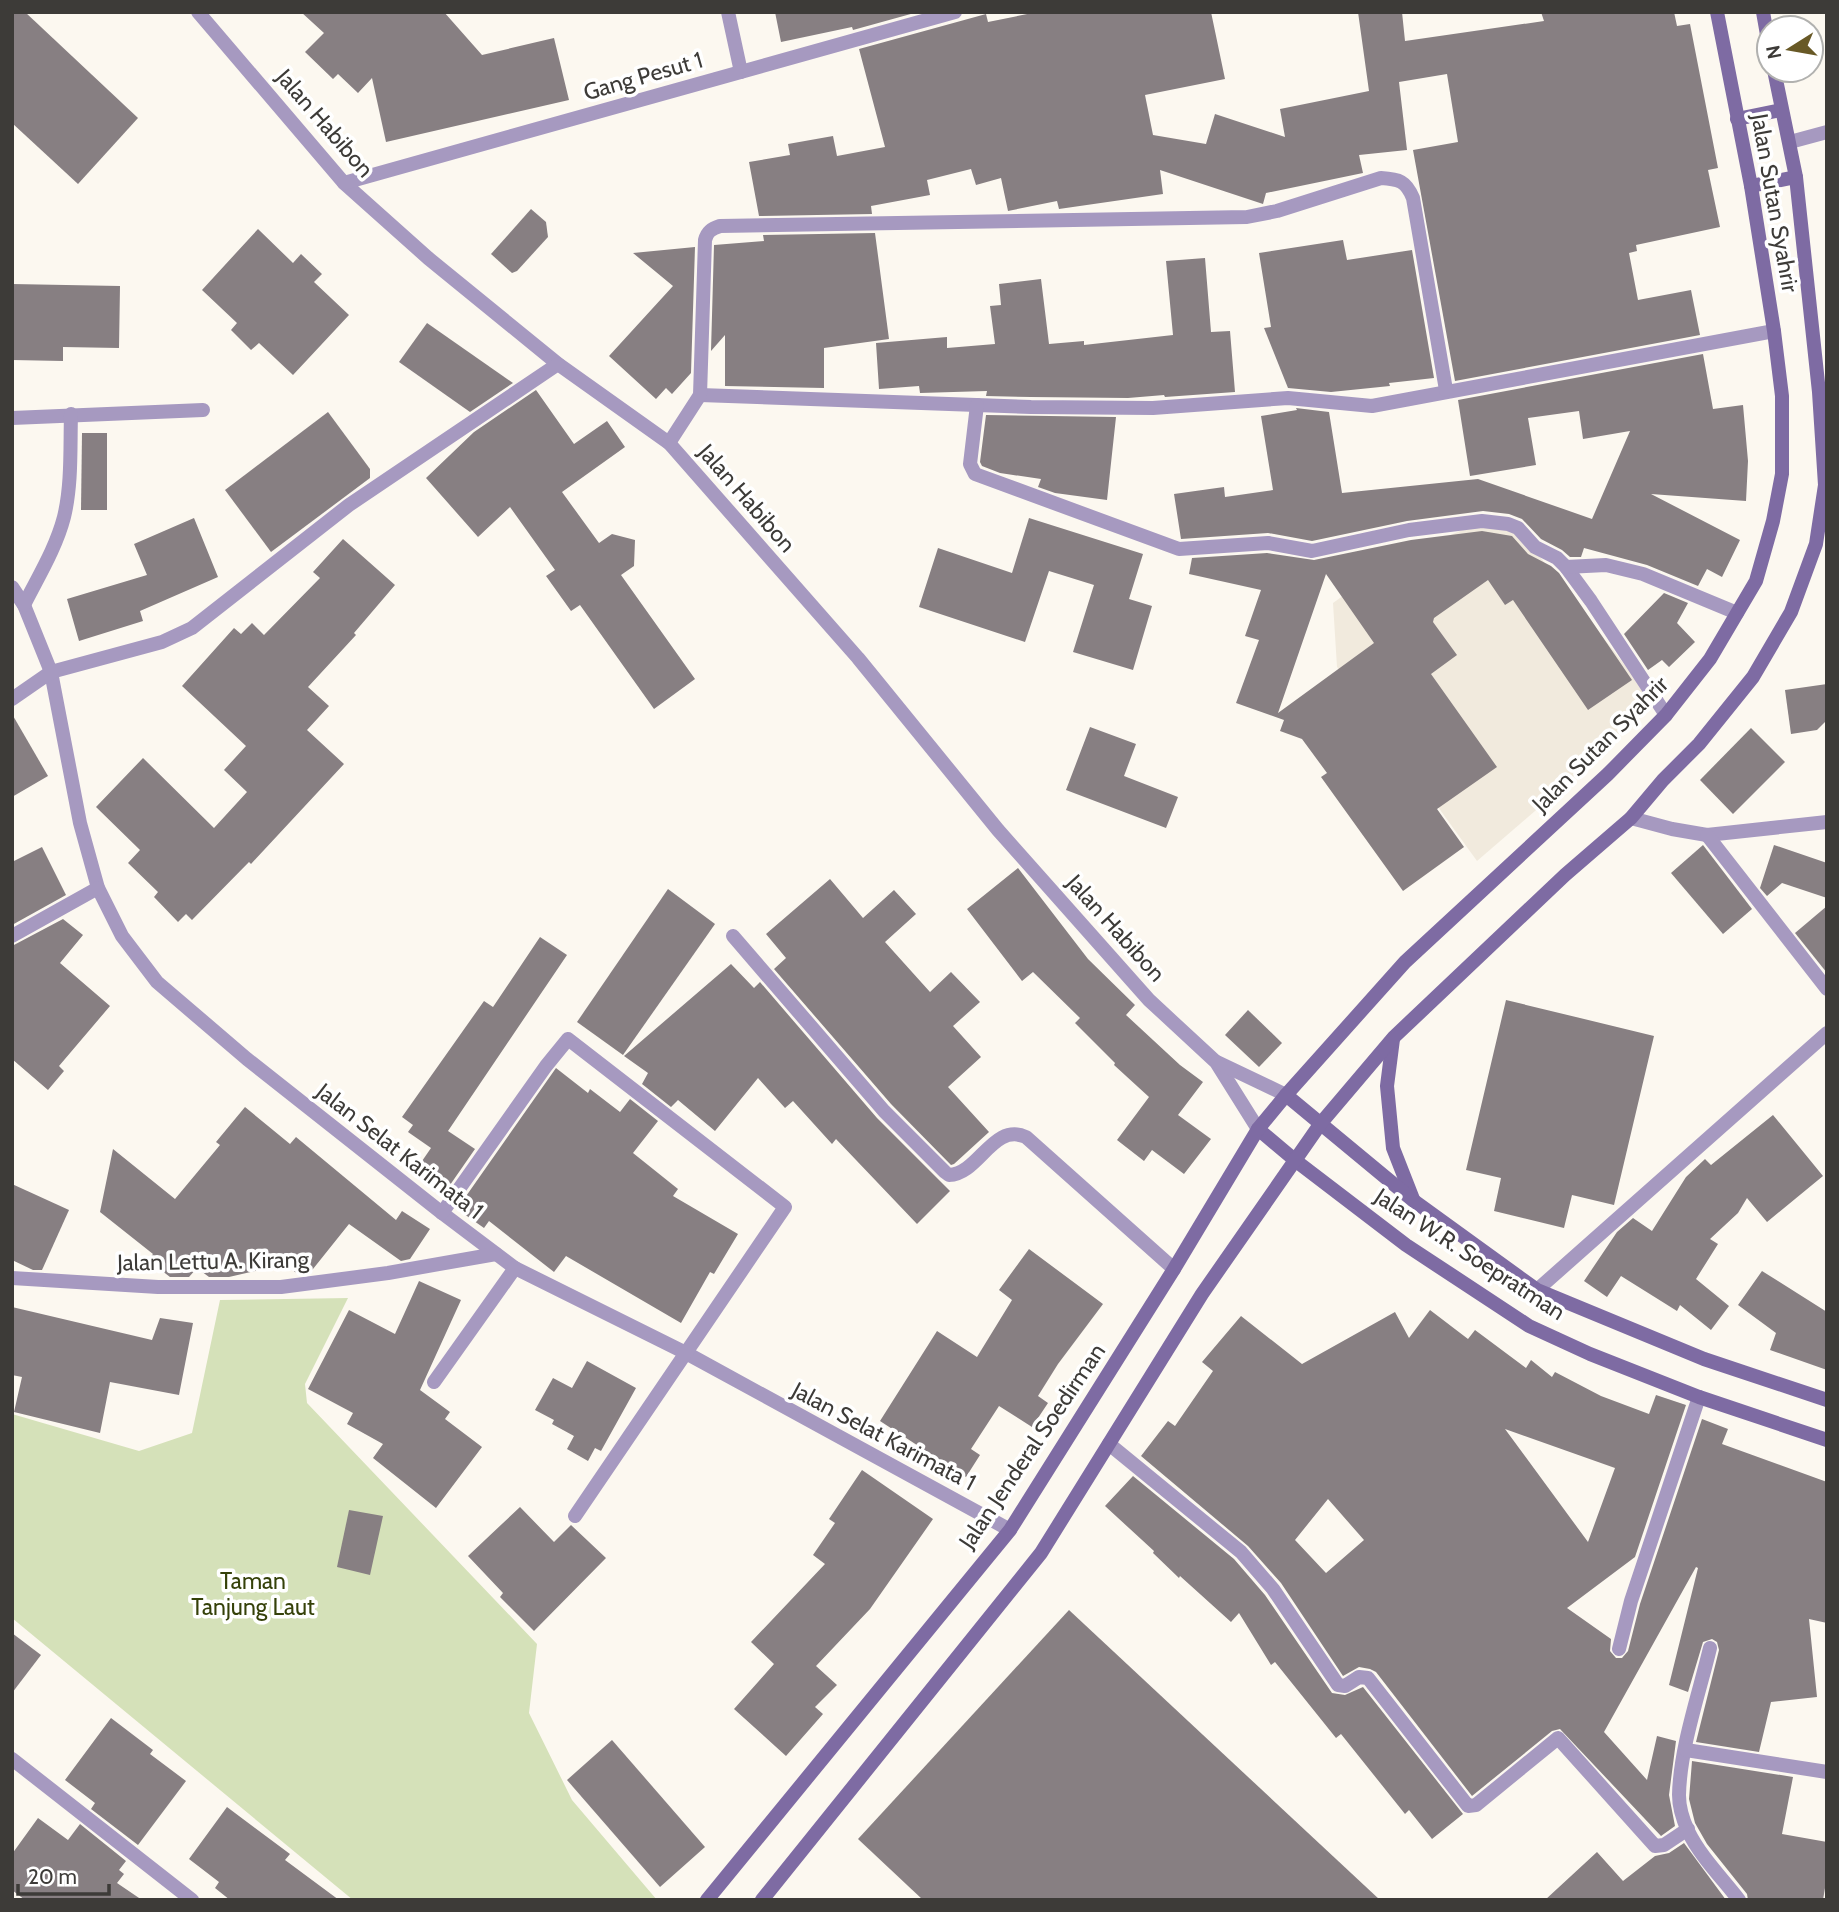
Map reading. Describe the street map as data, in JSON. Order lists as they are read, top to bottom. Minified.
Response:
{"streets":{"street":["Gang Pesut 1","Jalan Habibon","Jalan Sutan Syahrir","Jalan Selat Karimata 1","Jalan W.R. Soepratman","Jalan Lettu A. Kirang","Jalan Jenderal Soedirman"]},"crossings":[["Gang Pesut 1","Jalan Habibon"],["Jalan Habibon","Jalan Sutan Syahrir"],["Jalan Habibon","Jalan W.R. Soepratman"],["Jalan Habibon","Jalan Jenderal Soedirman"],["Jalan Sutan Syahrir","Jalan W.R. Soepratman"],["Jalan Sutan Syahrir","Jalan Jenderal Soedirman"],["Jalan Selat Karimata 1","Jalan Lettu A. Kirang"],["Jalan Selat Karimata 1","Jalan Jenderal Soedirman"],["Jalan W.R. Soepratman","Jalan Jenderal Soedirman"]],"parks":["Taman Tanjung Laut"],"scale_bar":"20 m","north":"left"}
